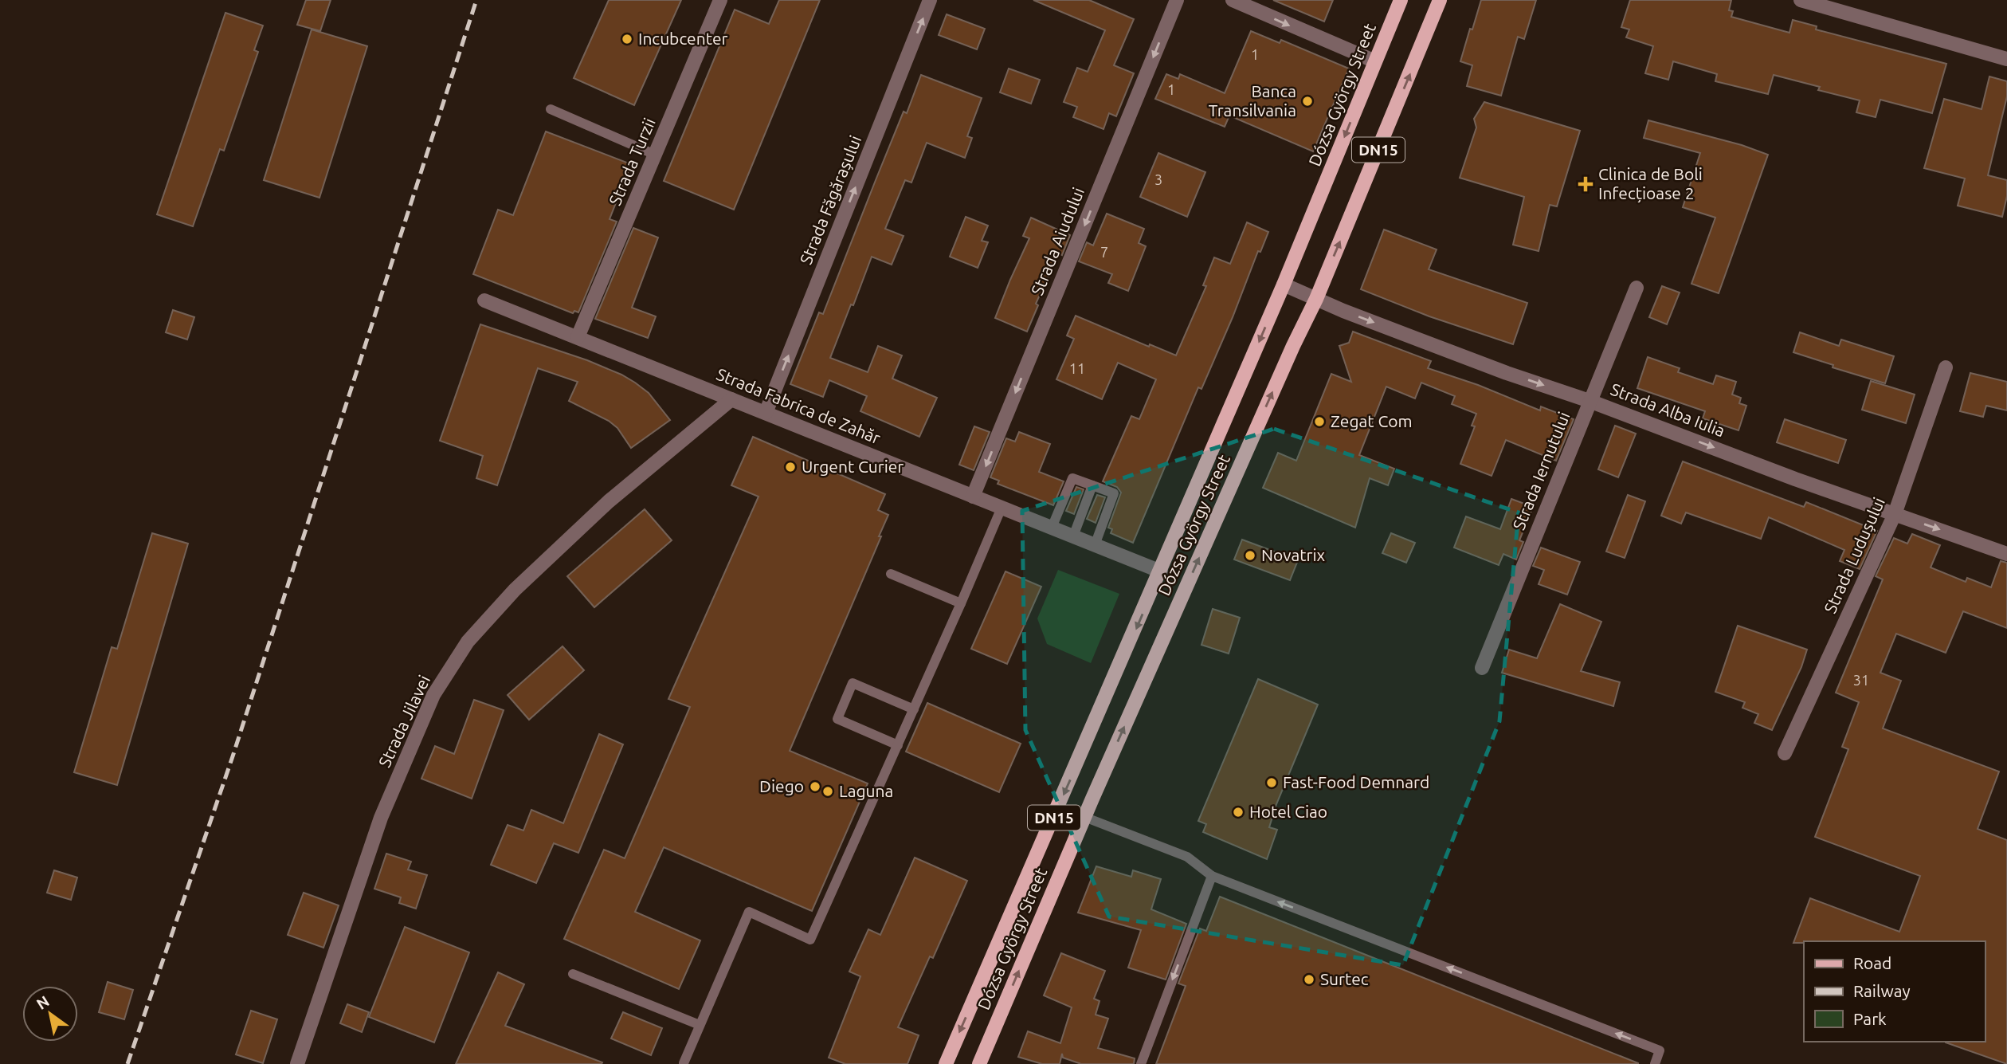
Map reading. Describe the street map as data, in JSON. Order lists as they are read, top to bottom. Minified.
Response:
{"streets":{"main road":["Dózsa György Street","DN15"],"street":["Strada Turzii","Strada Făgărașului","Strada Aiudului","Strada Fabrica de Zahăr","Strada Alba Iulia","Strada Iernutului","Strada Ludușului","Strada Jilavei"]},"crossings":[["Dózsa György Street","Strada Fabrica de Zahăr"],["Dózsa György Street","Strada Alba Iulia"],["Strada Turzii","Strada Fabrica de Zahăr"],["Strada Făgărașului","Strada Fabrica de Zahăr"],["Strada Aiudului","Strada Fabrica de Zahăr"],["Strada Fabrica de Zahăr","Strada Jilavei"],["Strada Alba Iulia","Strada Iernutului"],["Strada Alba Iulia","Strada Ludușului"]],"one_way":["Strada Făgărașului","Strada Aiudului","Strada Alba Iulia"],"places":{"other":["Incubcenter","Banca Transilvania","Zegat Com","Urgent Curier","Novatrix","Fast-Food Demnard","Diego","Laguna","Hotel Ciao","Surtec"],"health":["Clinica de Boli Infecțioase 2"]},"house_numbers":["1","1","3","7","11","31"],"legend":["Road","Railway","Park"],"north":"top left"}
